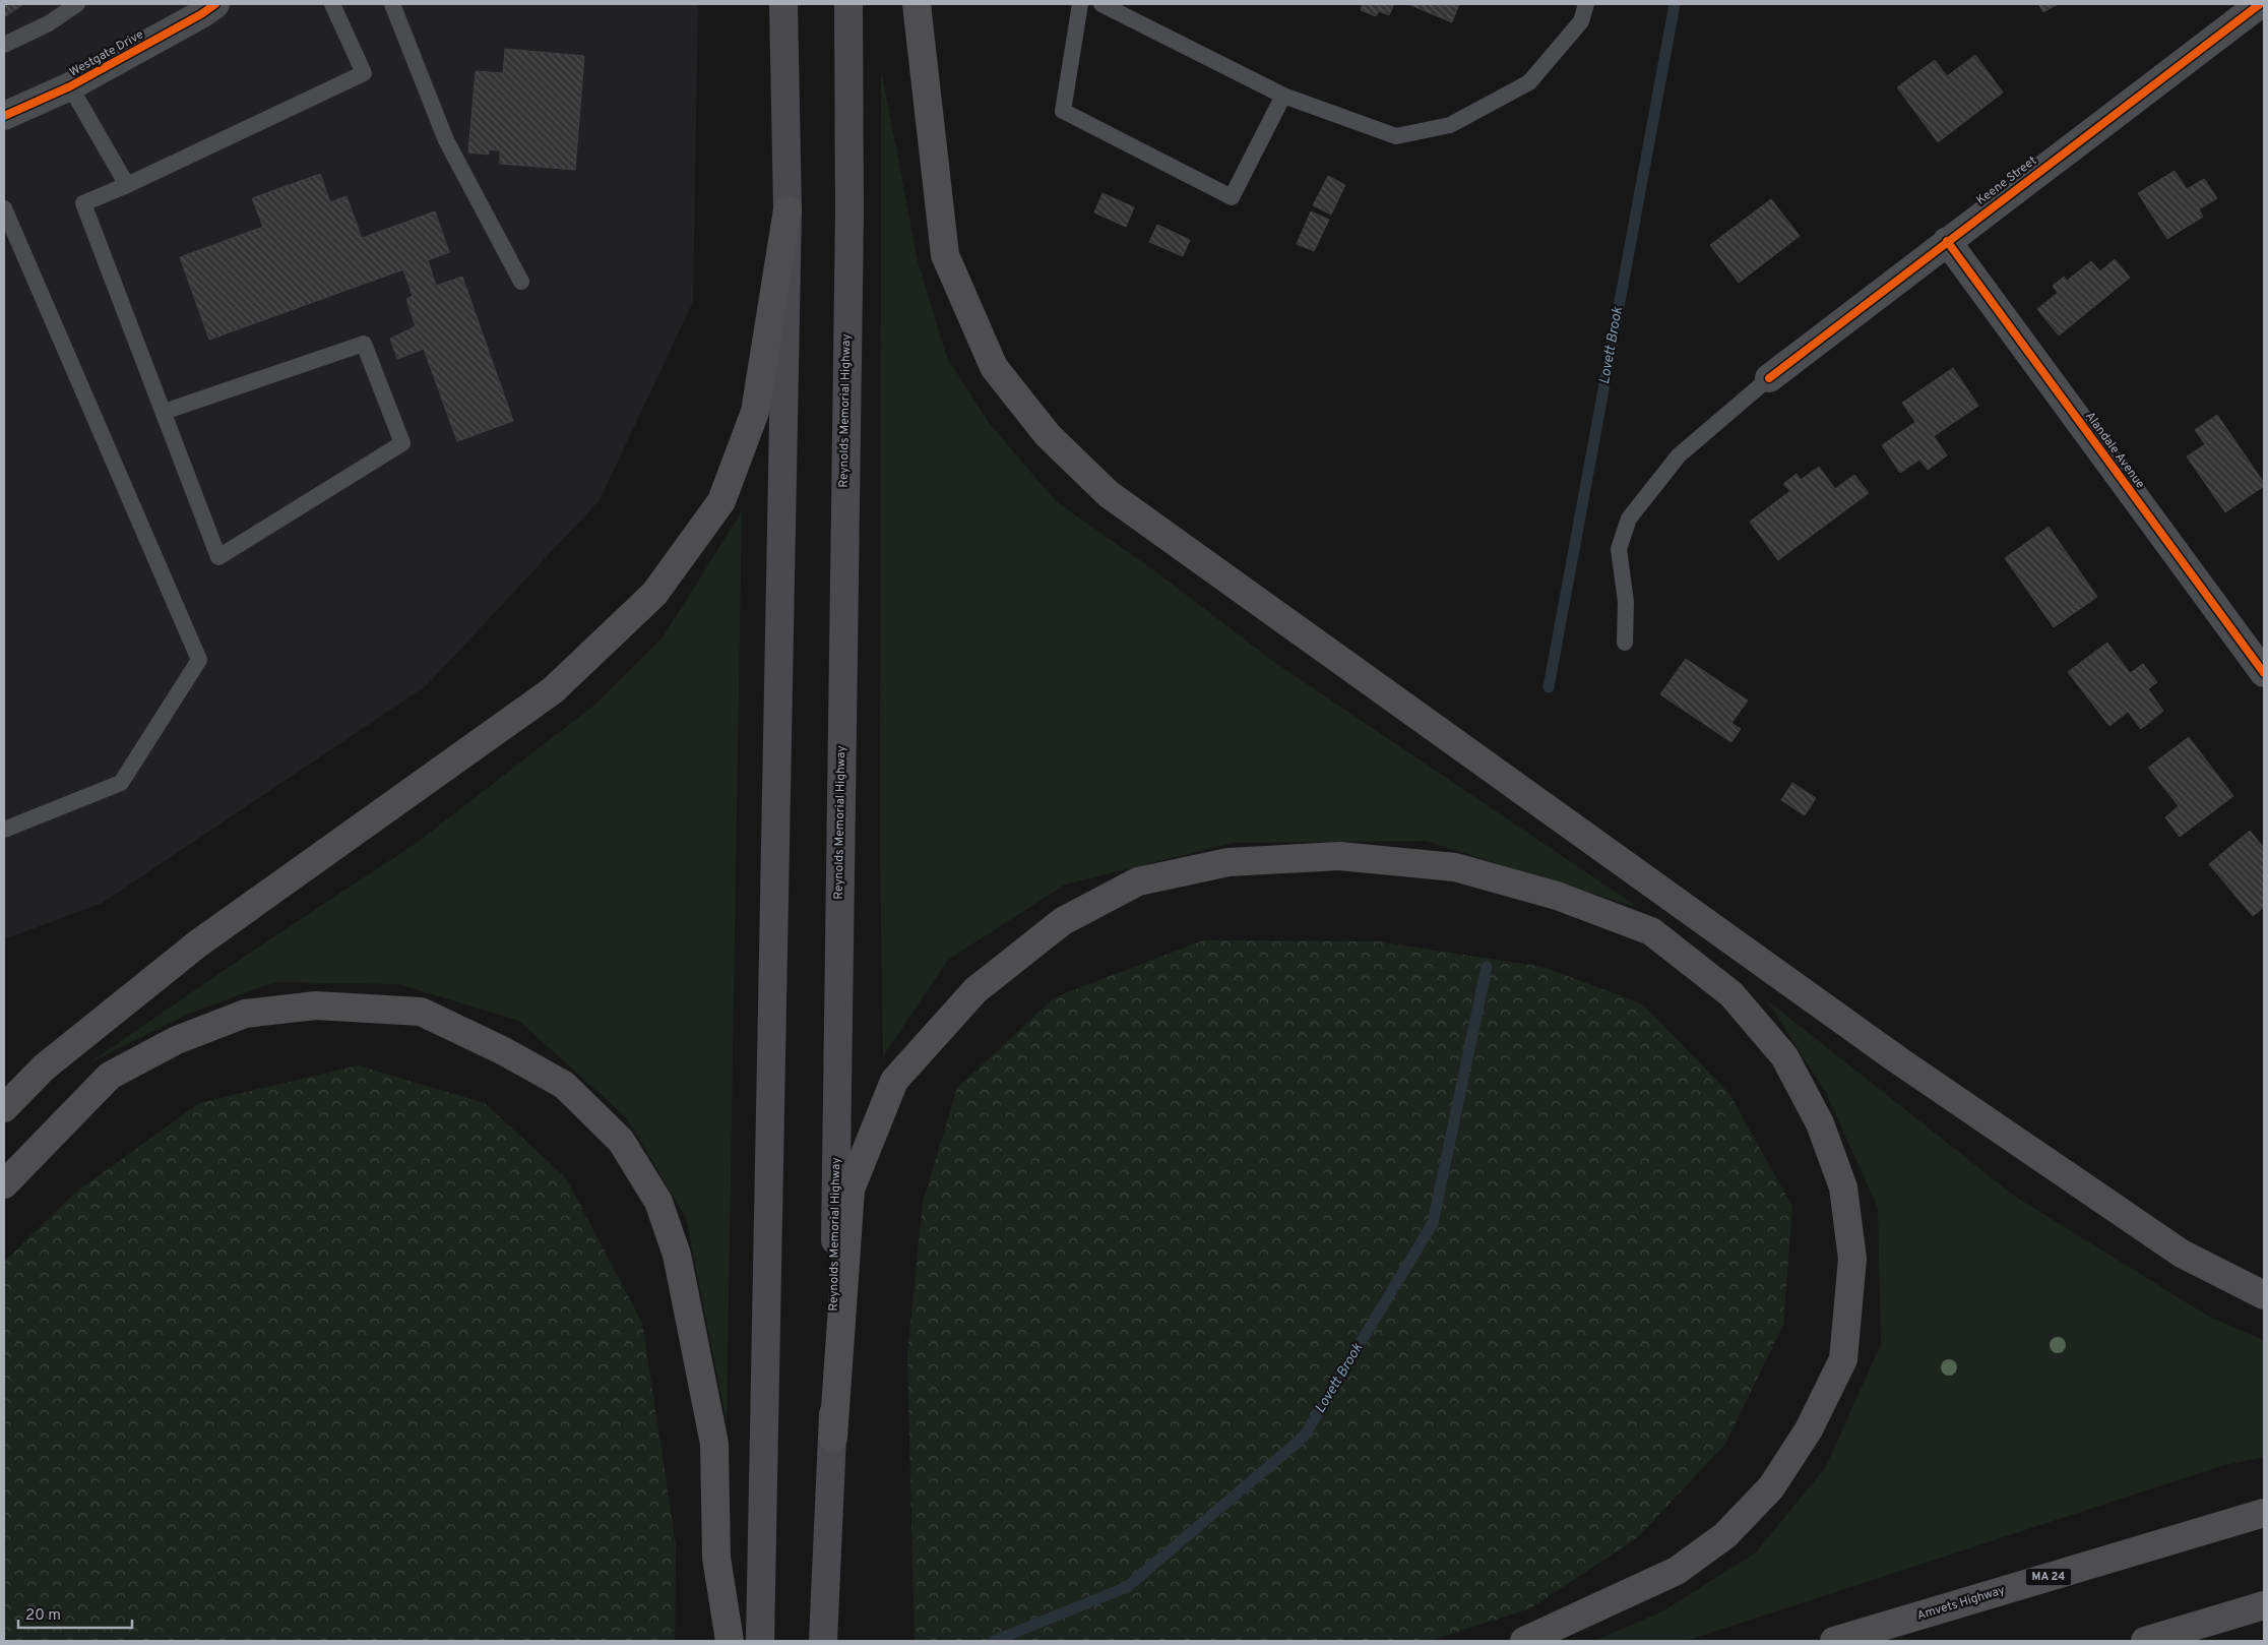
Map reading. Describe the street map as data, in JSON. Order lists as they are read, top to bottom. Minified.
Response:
{"streets":{"highway":["MA 24","Amvets Highway"],"main road":["Reynolds Memorial Highway"],"street":["Westgate Drive","Keene Street","Alandale Avenue"]},"crossings":[["Keene Street","Alandale Avenue"]],"water":["Lovett Brook"],"scale_bar":"20 m"}
